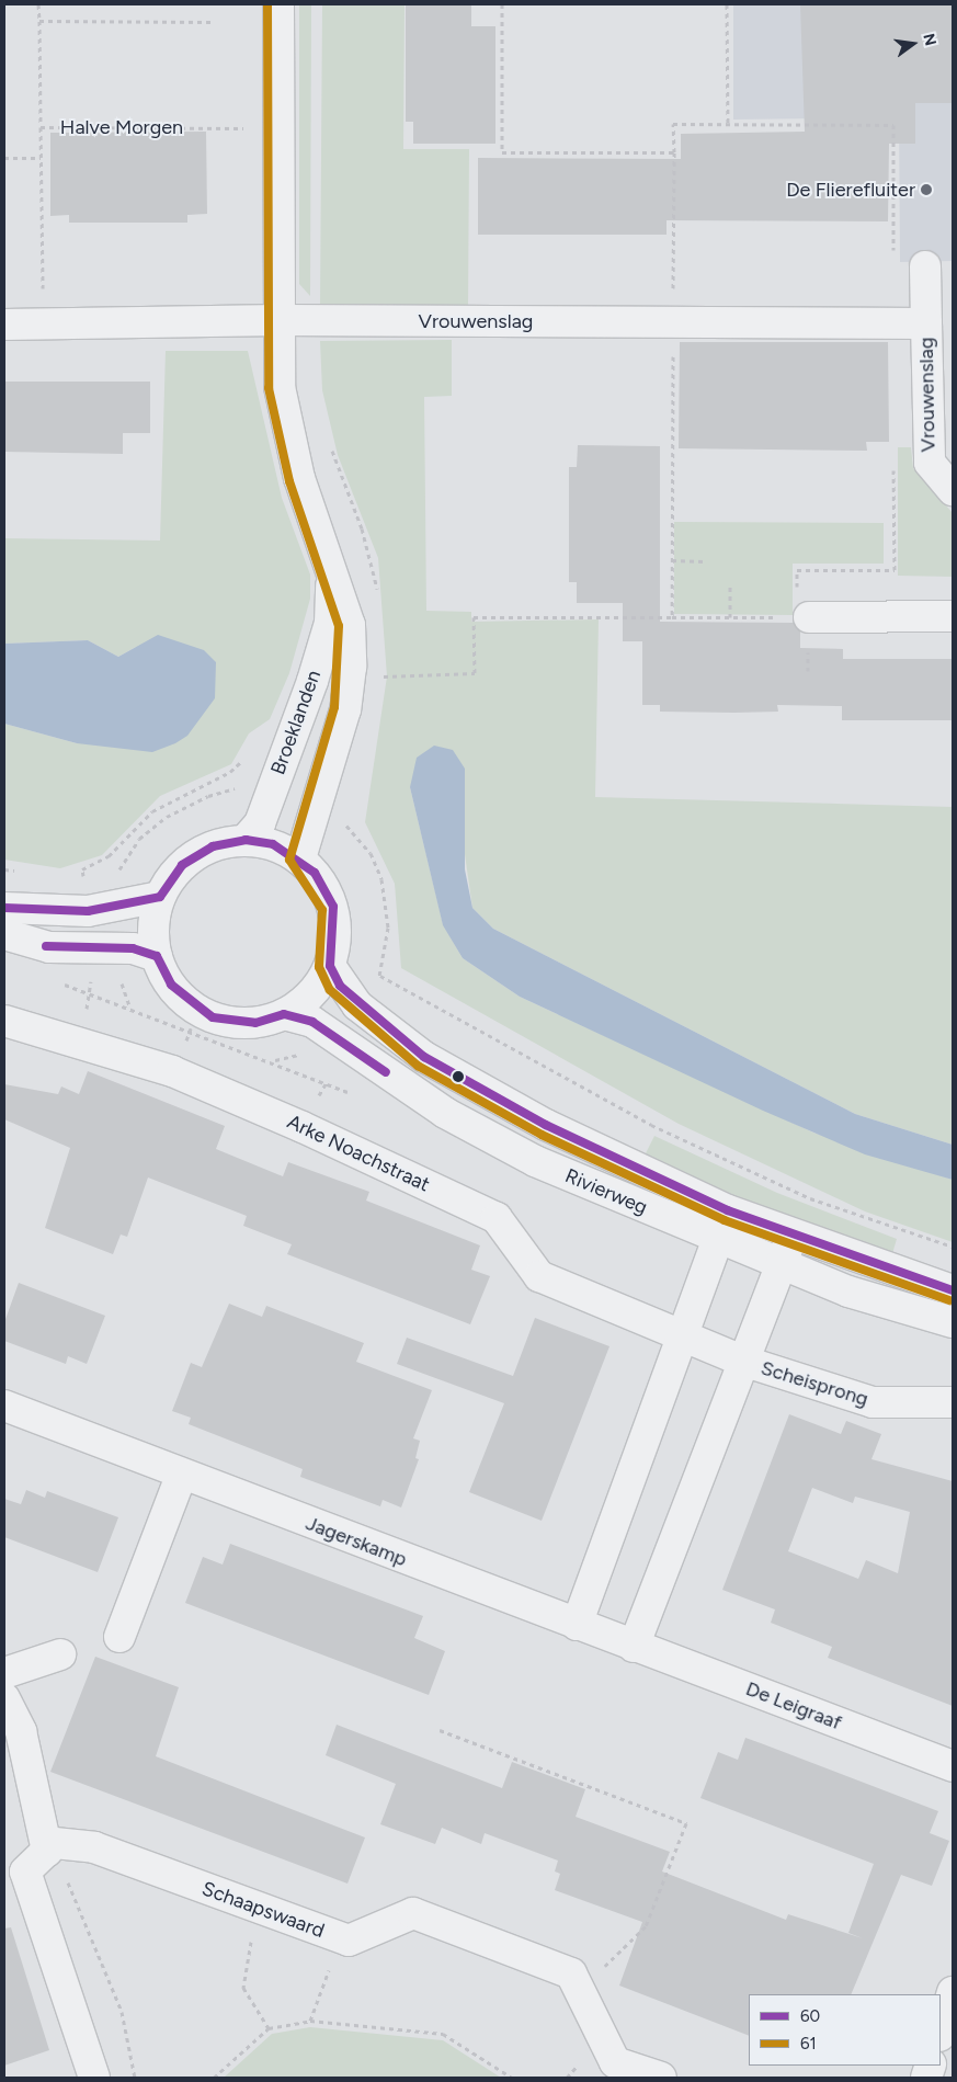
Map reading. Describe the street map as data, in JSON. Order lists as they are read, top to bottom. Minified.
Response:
{"streets":{"street":["Vrouwenslag","Broeklanden","Arke Noachstraat","Rivierweg","Scheisprong","Jagerskamp","De Leigraaf","Schaapswaard"],"path":["Halve Morgen"]},"crossings":[["Vrouwenslag","Broeklanden"],["Broeklanden","Rivierweg"],["Jagerskamp","De Leigraaf"]],"places":["De Flierefluiter"],"lines":["transit line 61","transit line 60"],"legend":["60","61"],"north":"right"}
